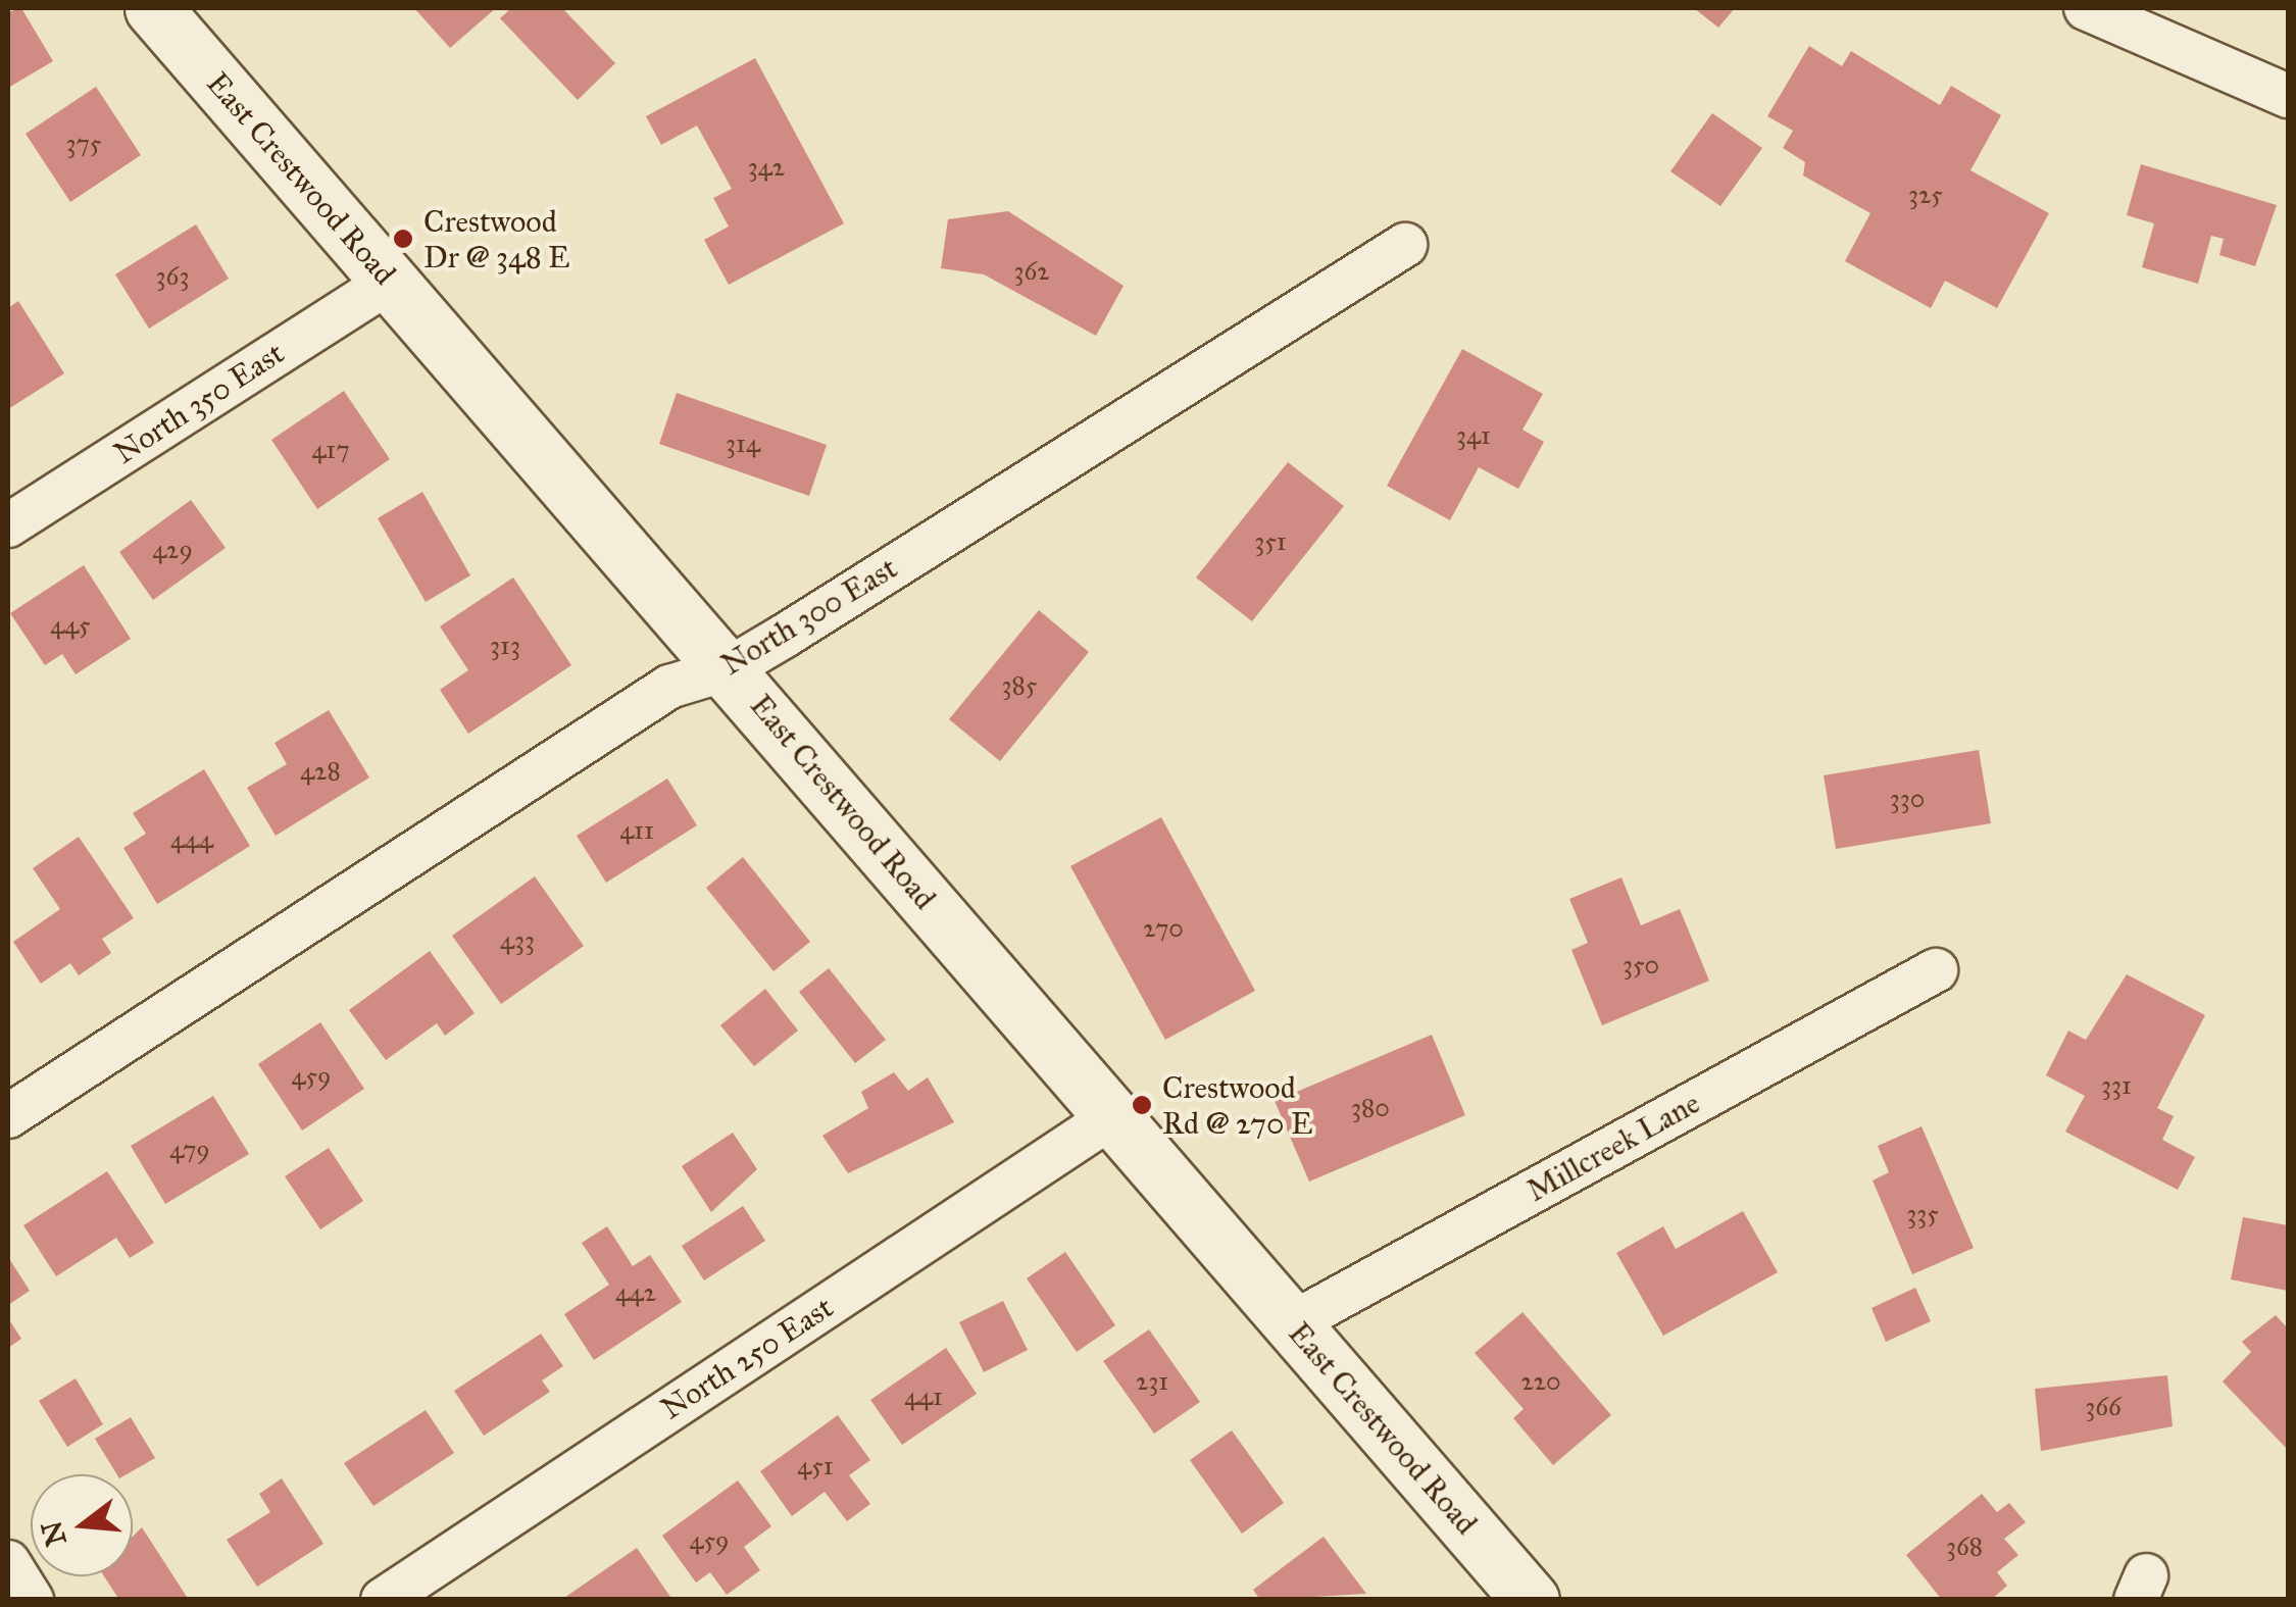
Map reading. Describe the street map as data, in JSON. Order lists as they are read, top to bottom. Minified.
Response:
{"streets":{"street":["East Crestwood Road","North 350 East","North 300 East","Millcreek Lane","North 250 East"]},"crossings":[["East Crestwood Road","North 350 East"],["East Crestwood Road","North 300 East"],["East Crestwood Road","Millcreek Lane"],["East Crestwood Road","North 250 East"]],"places":["Crestwood Dr @ 348 E","Crestwood Rd @ 270 E"],"house_numbers":["375","342","325","362","363","341","314","417","351","429","445","313","385","428","330","411","444","270","433","350","459","331","380","479","335","442","231","220","441","366","451","459","368"],"north":"left"}
